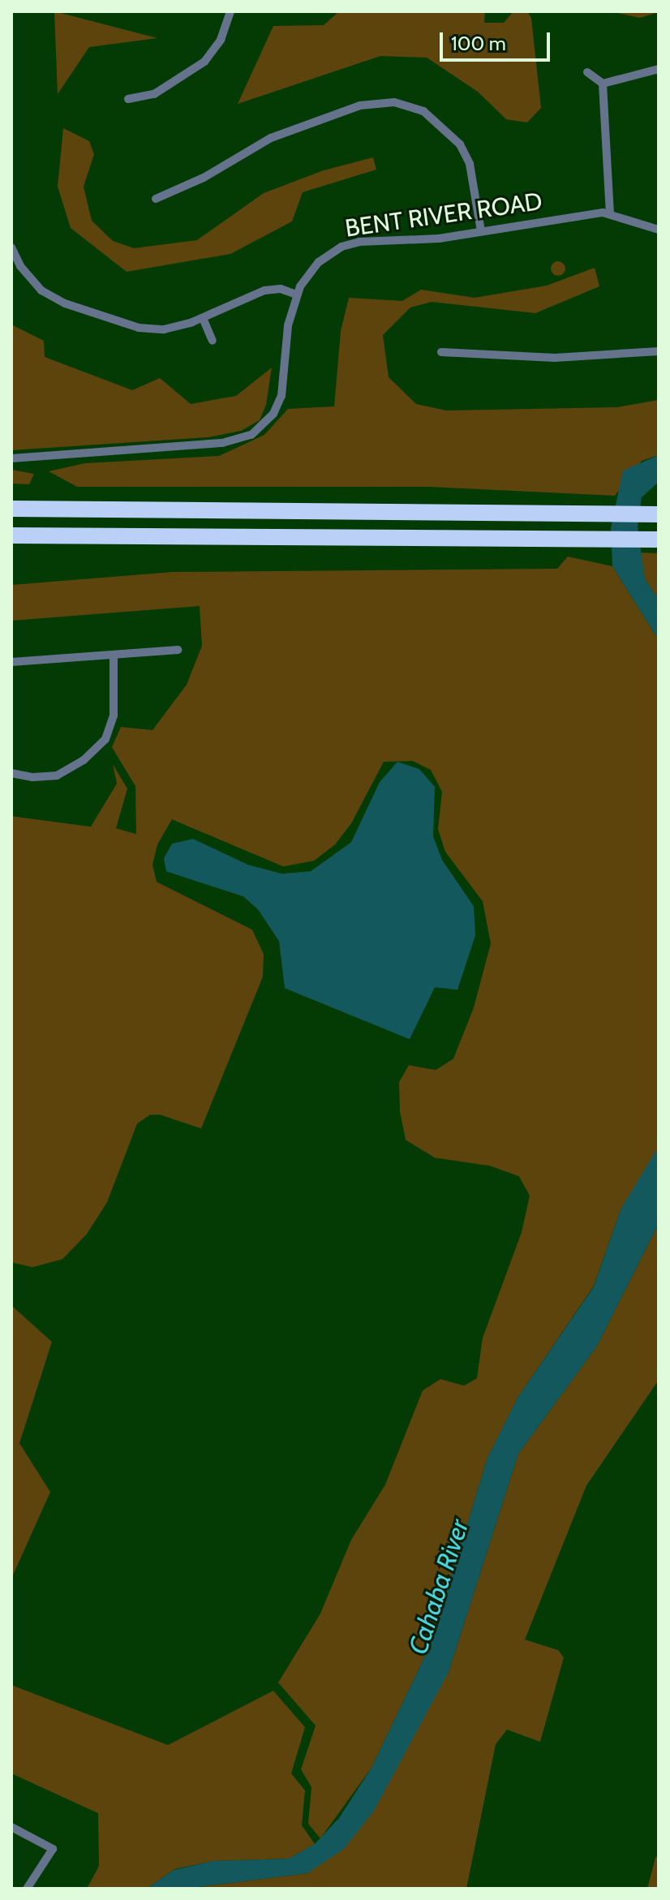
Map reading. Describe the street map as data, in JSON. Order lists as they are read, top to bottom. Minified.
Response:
{"streets":{"street":["BENT RIVER ROAD"]},"water":["Cahaba River"],"scale_bar":"100 m"}
